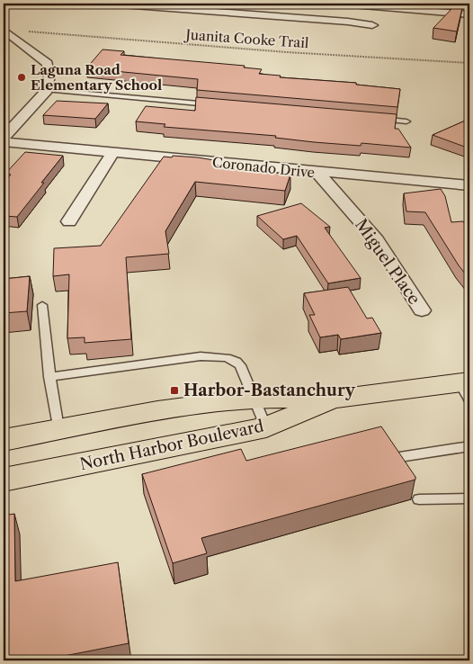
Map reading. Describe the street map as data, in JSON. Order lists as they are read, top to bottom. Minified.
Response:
{"streets":{"main road":["North Harbor Boulevard"],"street":["Coronado Drive","Miguel Place"],"path":["Juanita Cooke Trail"]},"crossings":[["Coronado Drive","Miguel Place"]],"places":{"other":["Laguna Road Elementary School"],"transit":["Harbor-Bastanchury"]}}
